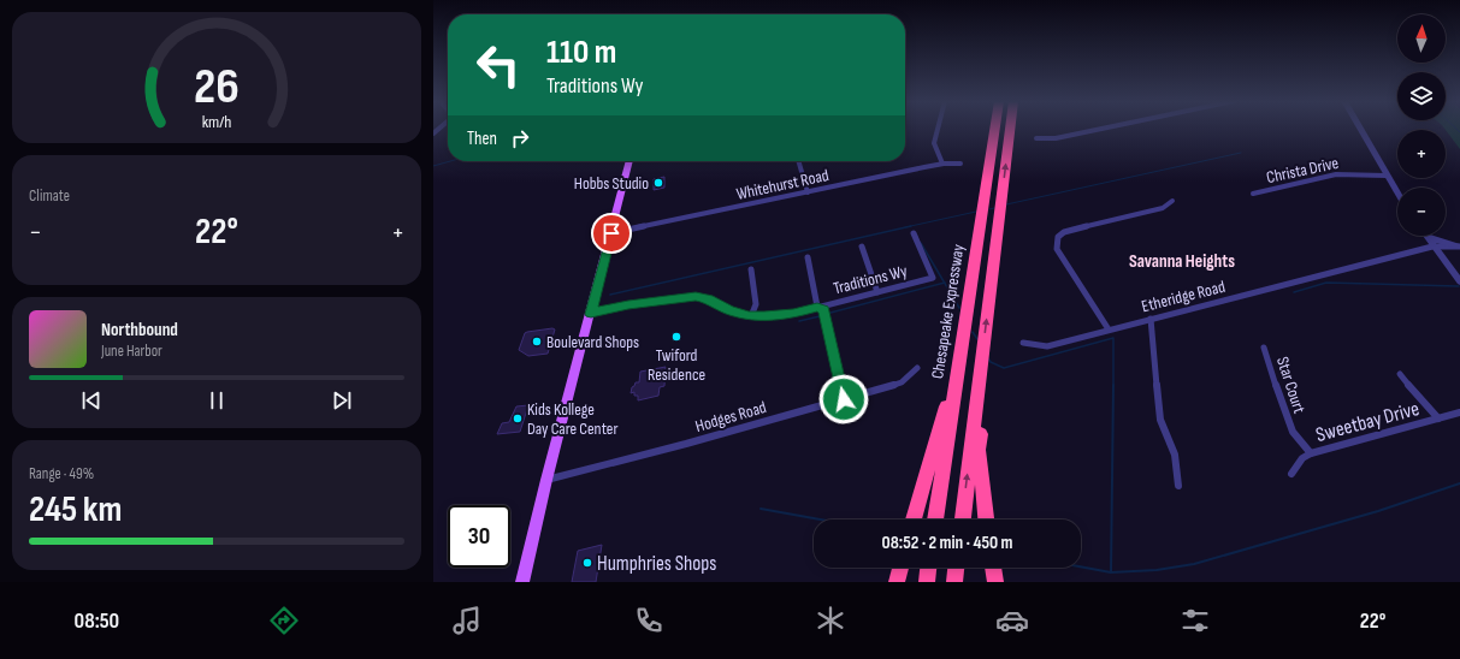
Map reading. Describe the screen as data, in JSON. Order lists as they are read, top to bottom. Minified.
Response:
{"streets":{"highway":["Chesapeake Expressway"],"street":["Christa Drive","Whitehurst Road","Traditions Wy","Etheridge Road","Star Court","Hodges Road","Sweetbay Drive"]},"crossings":[["Star Court","Sweetbay Drive"]],"districts":["Savanna Heights"],"places":["Hobbs Studio","Twiford Residence","Boulevard Shops","Kids Kollege Day Care Center","Humphries Shops"],"north":"top","page":{"map_buttons":["+","−"],"turn":["110 m","Traditions Wy"],"then":"Then","tile":["Climate",["Range · 49%","245 km"]],"heat":["−","22°","+"],"song":["Northbound","June Harbor"],"limit":"30","trip":"08:52 · 2 min · 450 m","tabs":["08:50","22°"],"gauge":["26","km/h"]}}
